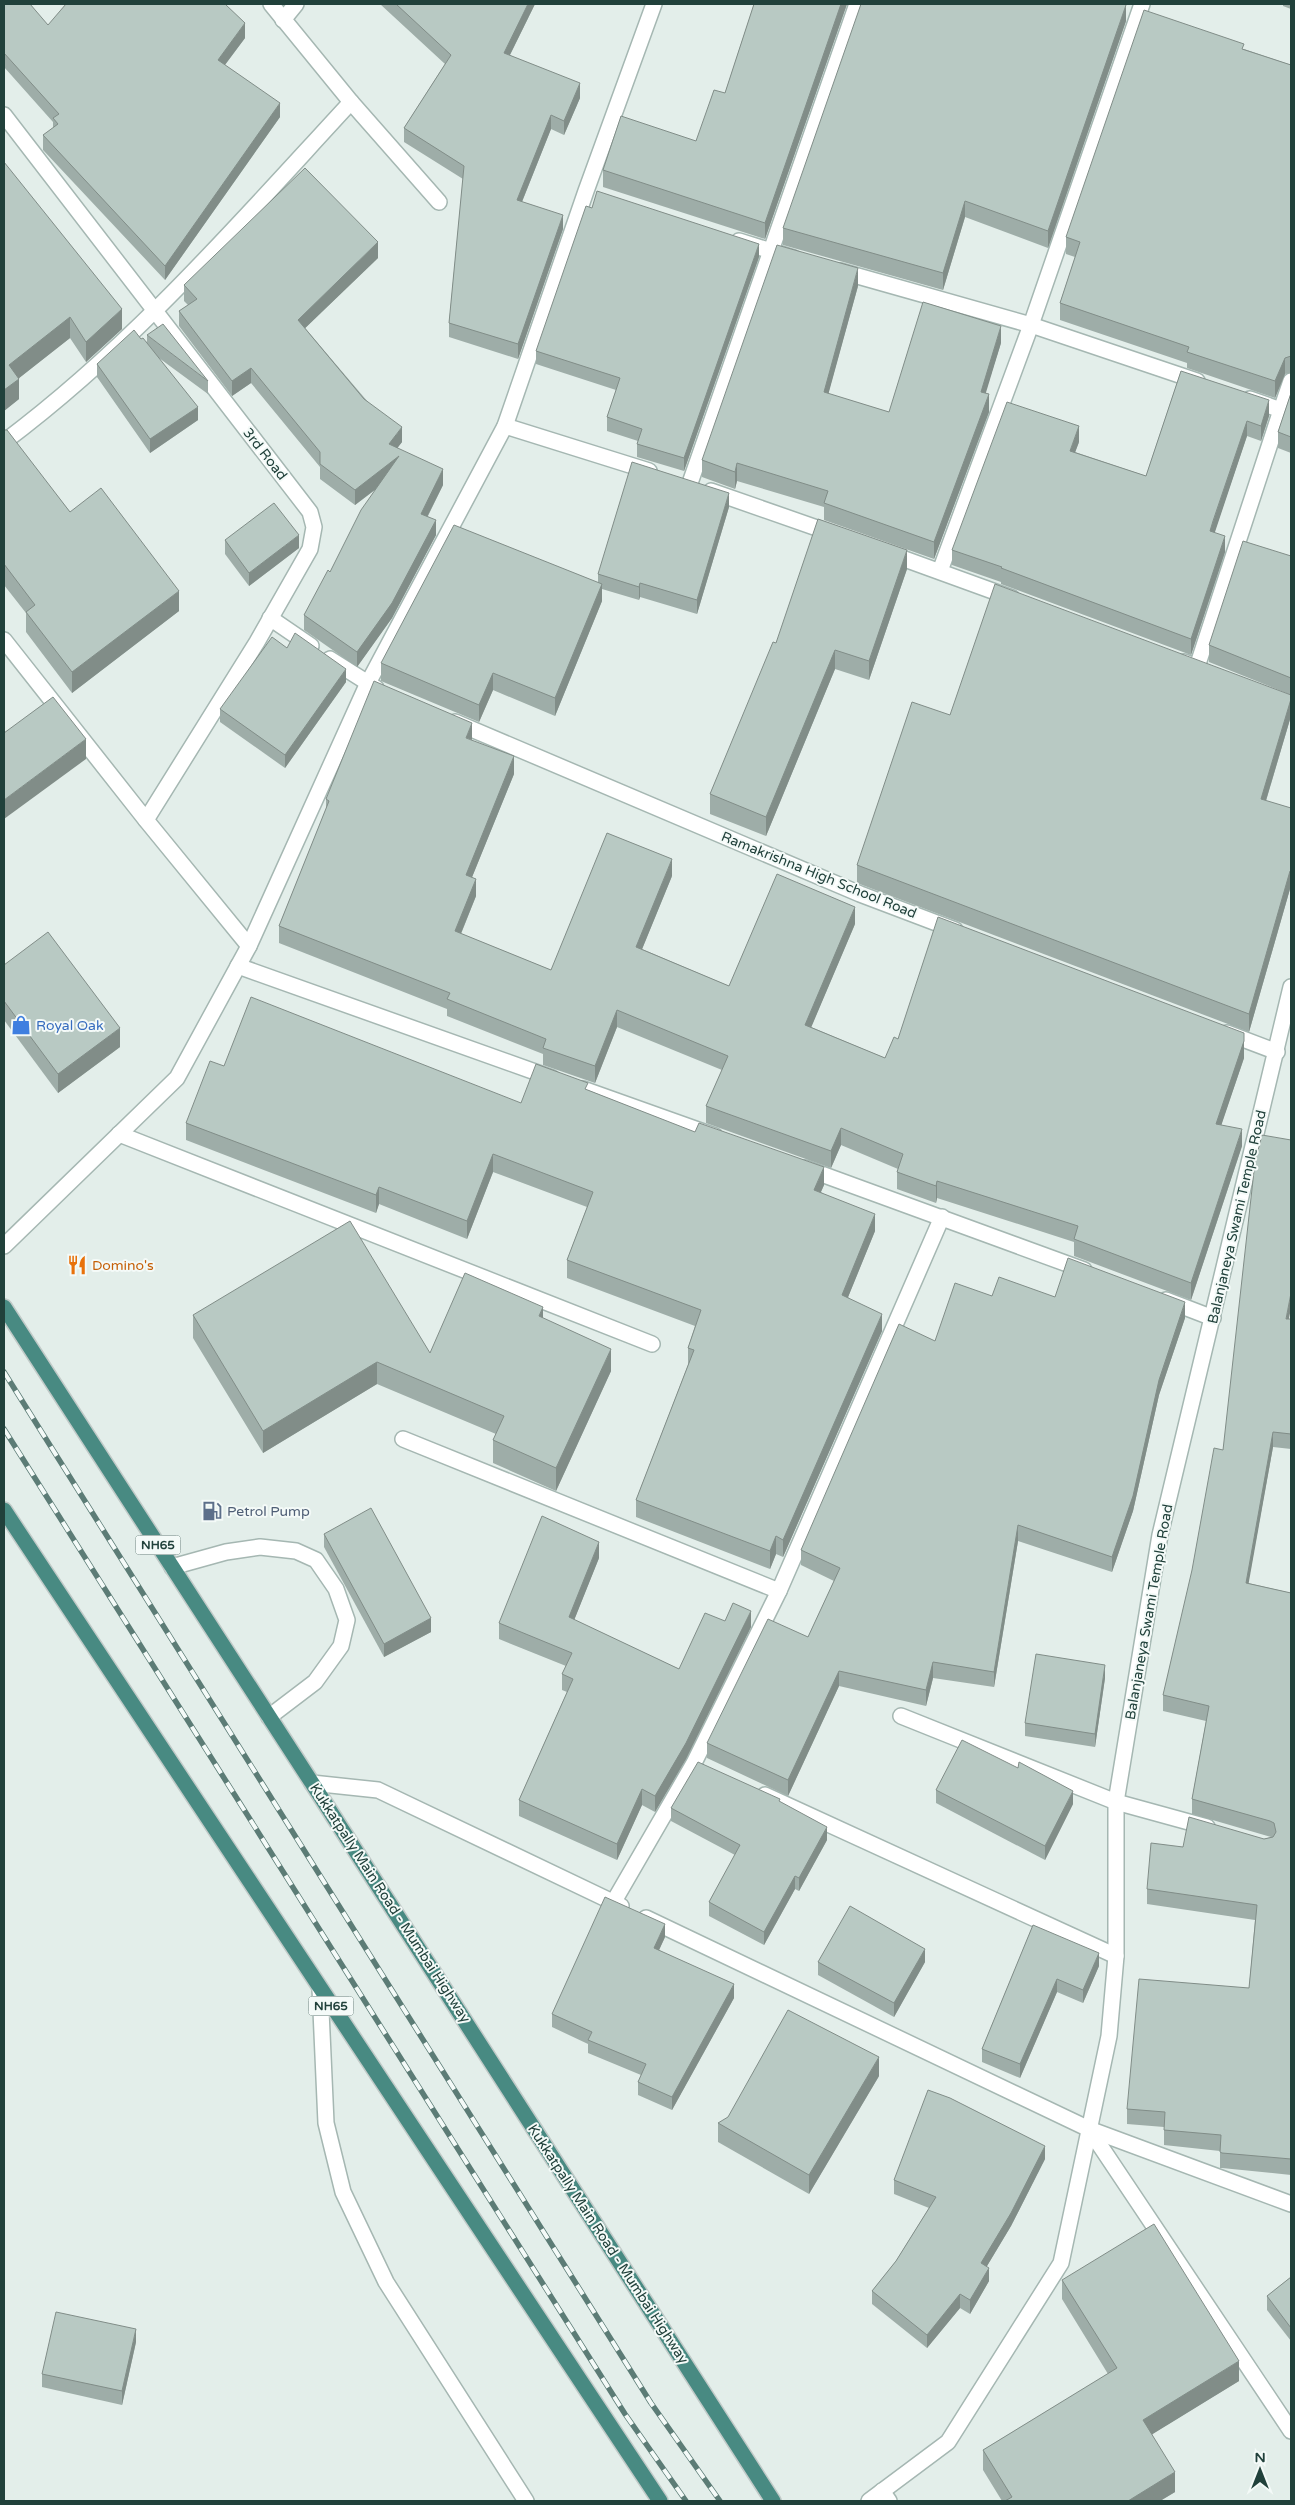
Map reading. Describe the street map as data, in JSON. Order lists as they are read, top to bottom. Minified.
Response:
{"streets":{"highway":["NH65","Kukkatpally Main Road - Mumbai Highway"],"street":["3rd Road","Ramakrishna High School Road","Balanjaneya Swami Temple Road"]},"places":{"shop":["Royal Oak"],"restaurant":["Domino's"],"fuel station":["Petrol Pump"]},"north":"top"}
